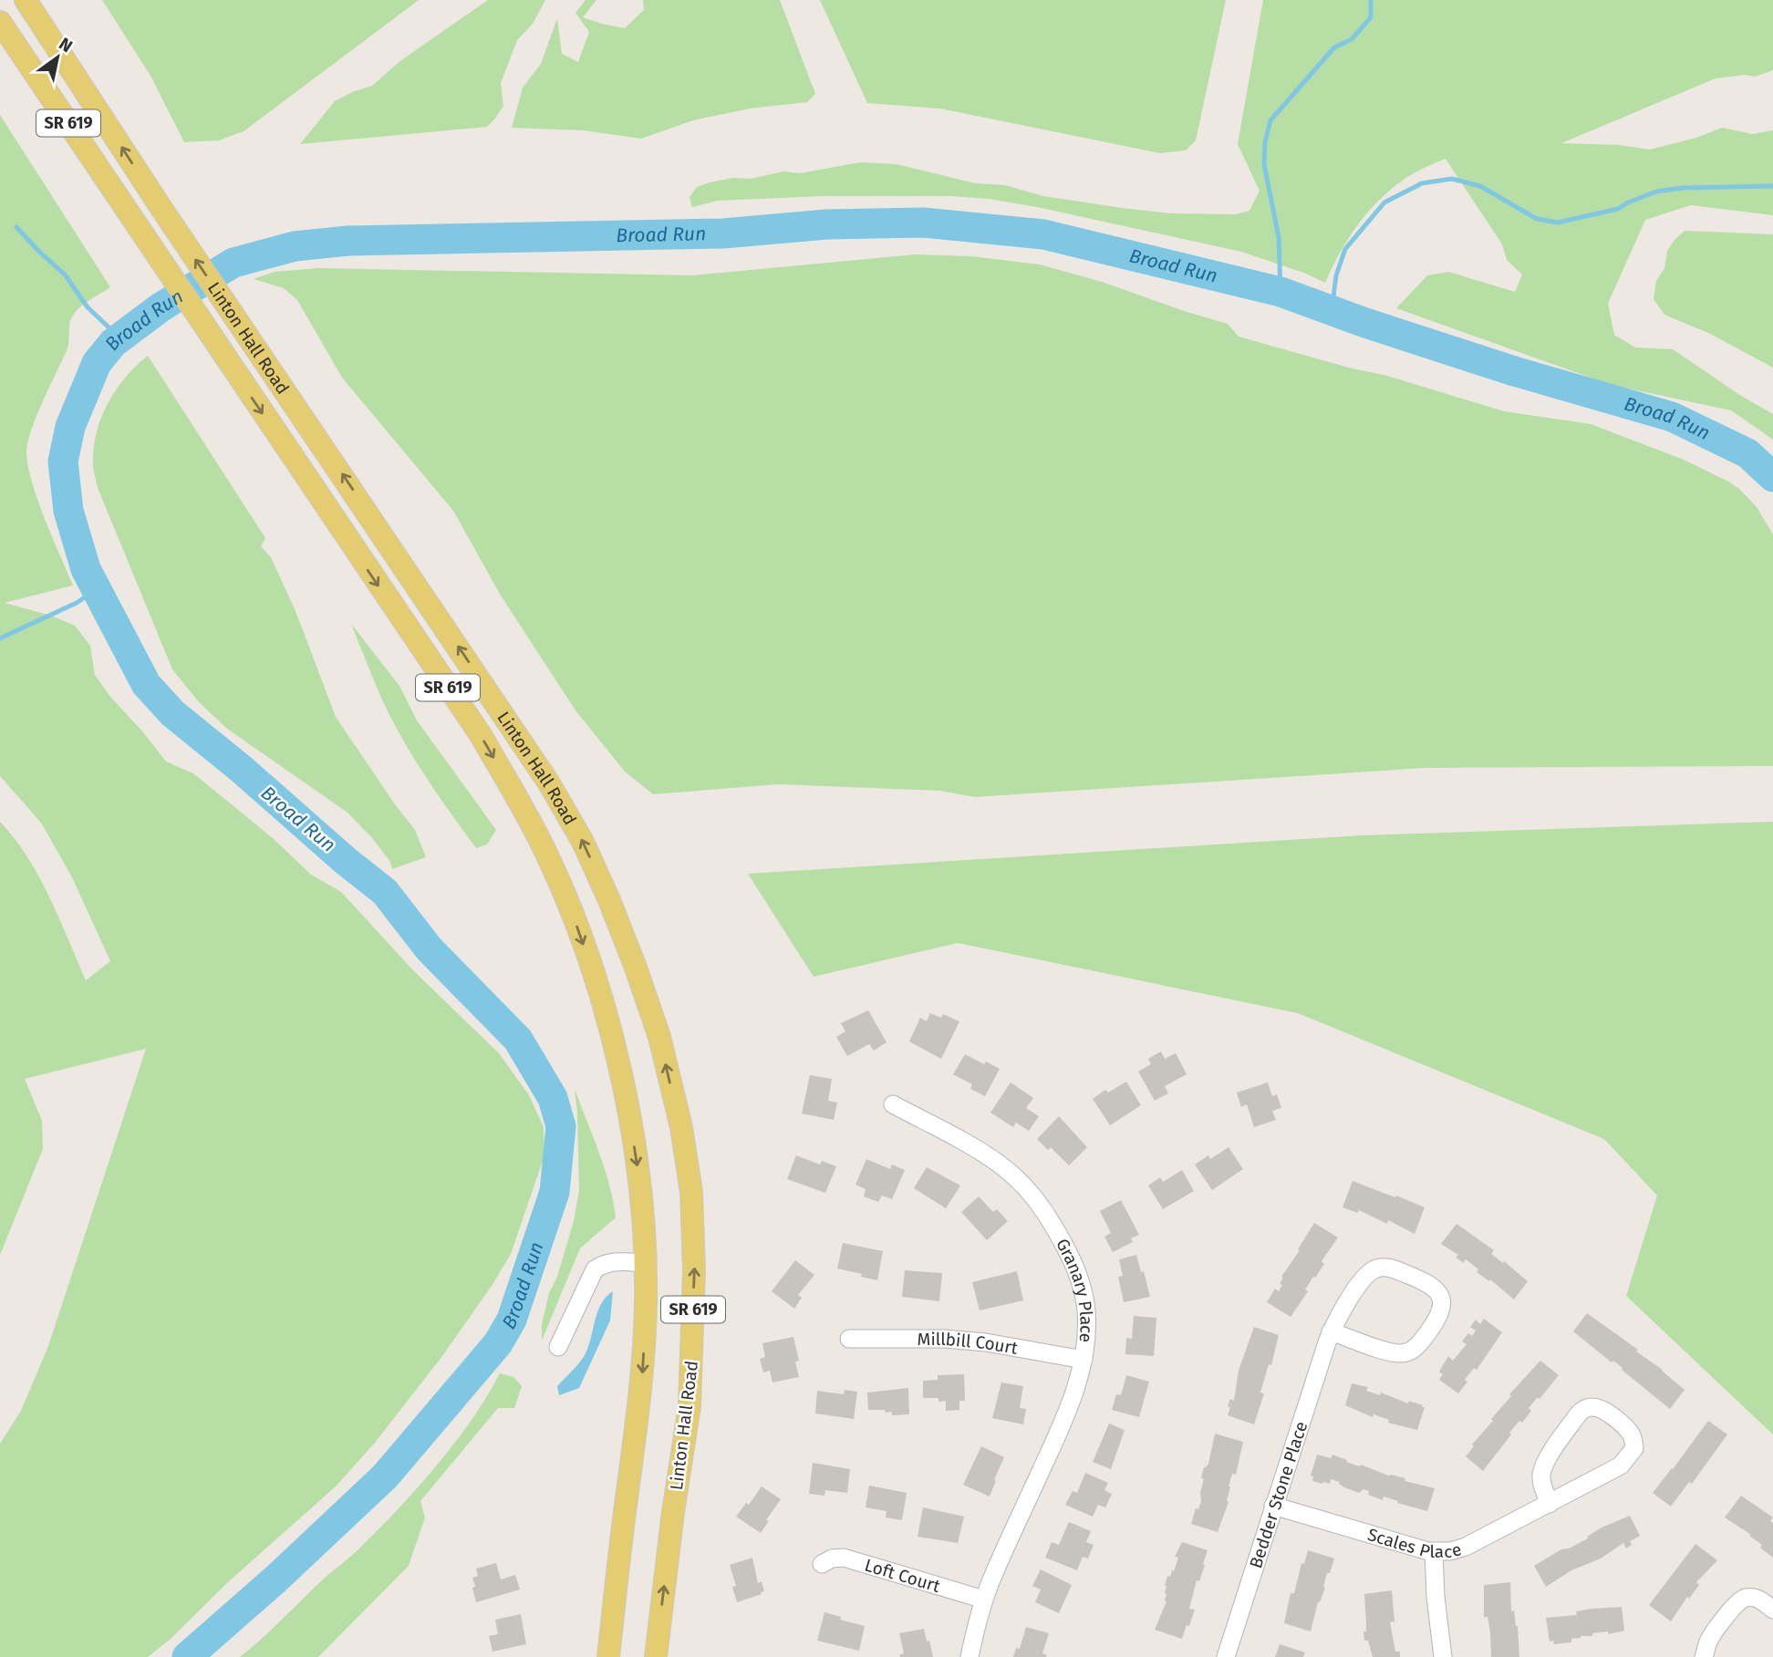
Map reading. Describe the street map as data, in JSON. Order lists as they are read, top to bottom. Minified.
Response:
{"streets":{"main road":["SR 619","Linton Hall Road"],"street":["Granary Place","Millbill Court","Bedder Stone Place","Scales Place","Loft Court"]},"crossings":[["Granary Place","Millbill Court"],["Granary Place","Loft Court"],["Bedder Stone Place","Scales Place"]],"water":["Broad Run"],"north":"top right"}
